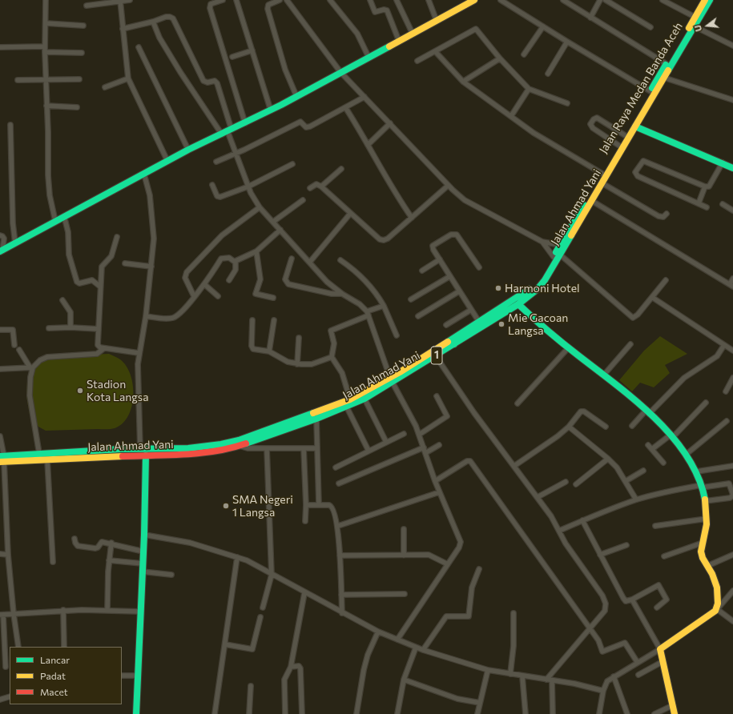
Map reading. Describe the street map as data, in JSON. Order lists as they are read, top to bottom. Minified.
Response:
{"streets":{"main road":["Jalan Raya Medan Banda Aceh","Jalan Ahmad Yani","1"]},"crossings":[["Jalan Raya Medan Banda Aceh","Jalan Ahmad Yani"],["Jalan Ahmad Yani","1"]],"places":["Harmoni Hotel","Mie Gacoan Langsa","Stadion Kota Langsa","SMA Negeri 1 Langsa"],"legend":["Lancar","Padat","Macet"],"north":"left"}
